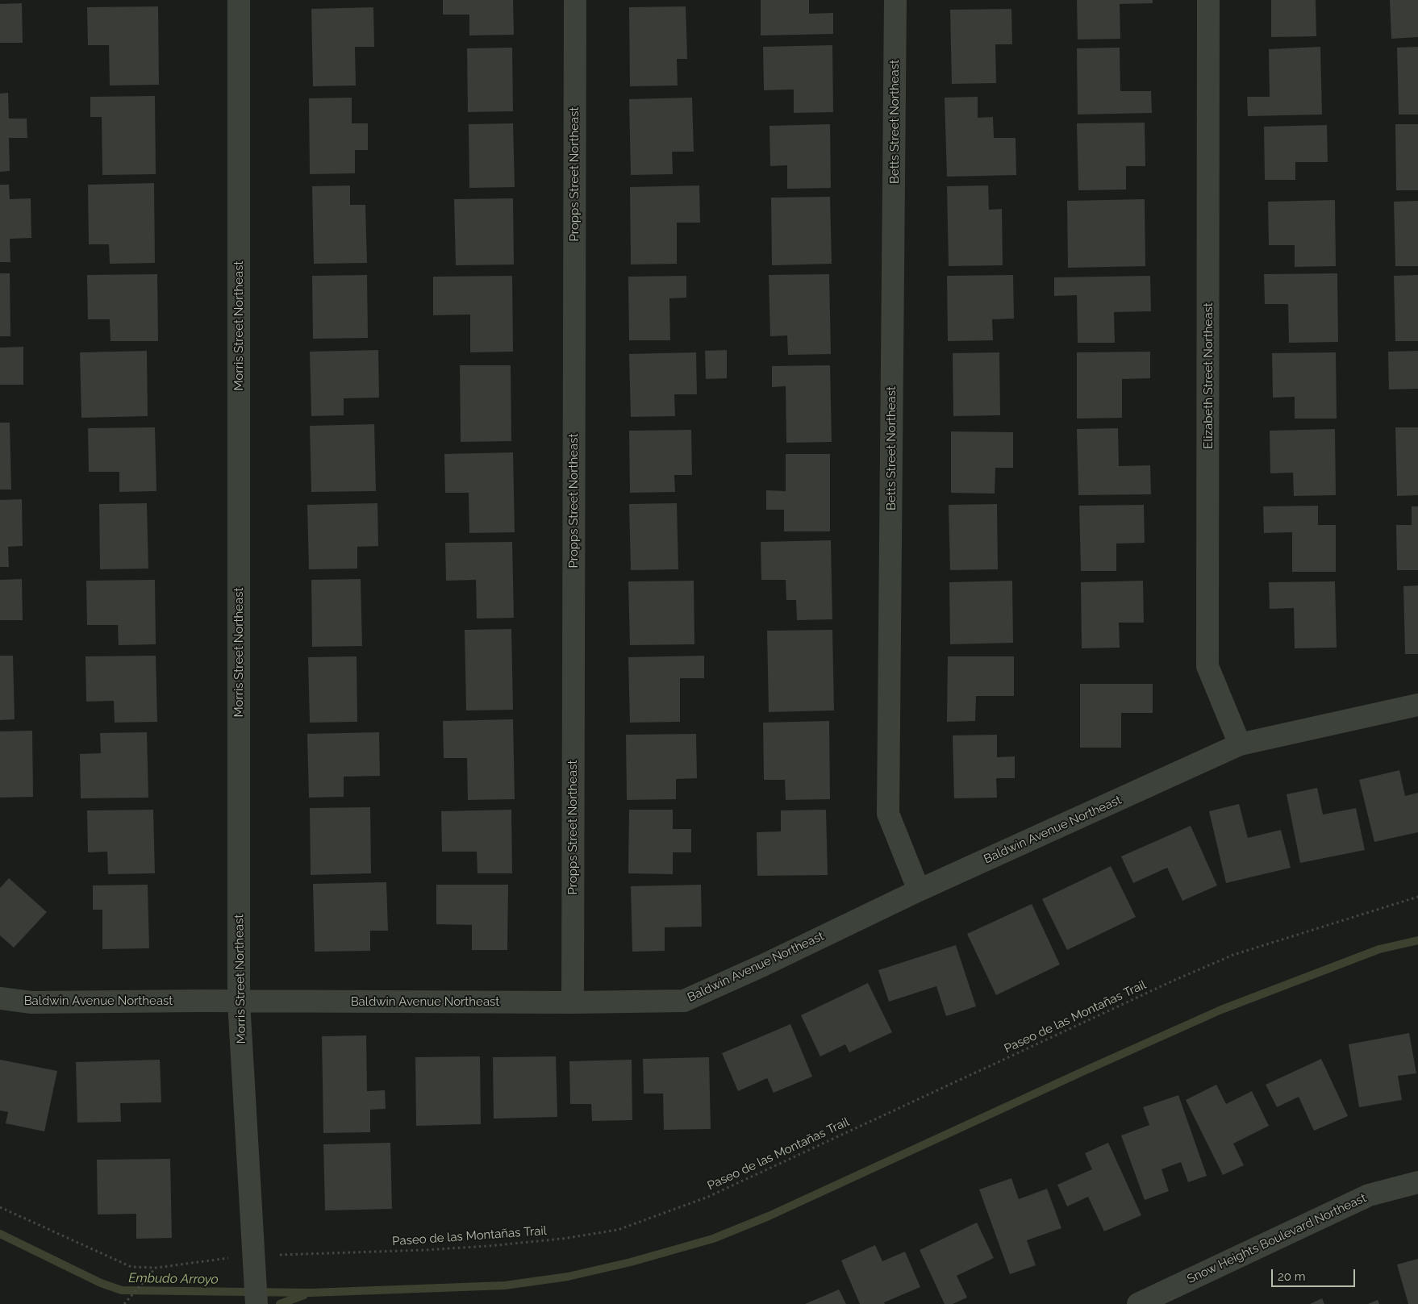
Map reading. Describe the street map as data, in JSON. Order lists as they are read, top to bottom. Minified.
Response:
{"streets":{"street":["Betts Street Northeast","Propps Street Northeast","Morris Street Northeast","Elizabeth Street Northeast","Baldwin Avenue Northeast","Snow Heights Boulevard Northeast"],"path":["Paseo de las Montañas Trail"]},"crossings":[["Betts Street Northeast","Baldwin Avenue Northeast"],["Propps Street Northeast","Baldwin Avenue Northeast"],["Morris Street Northeast","Baldwin Avenue Northeast"],["Morris Street Northeast","Paseo de las Montañas Trail"],["Elizabeth Street Northeast","Baldwin Avenue Northeast"]],"water":["Embudo Arroyo"],"scale_bar":"20 m"}
